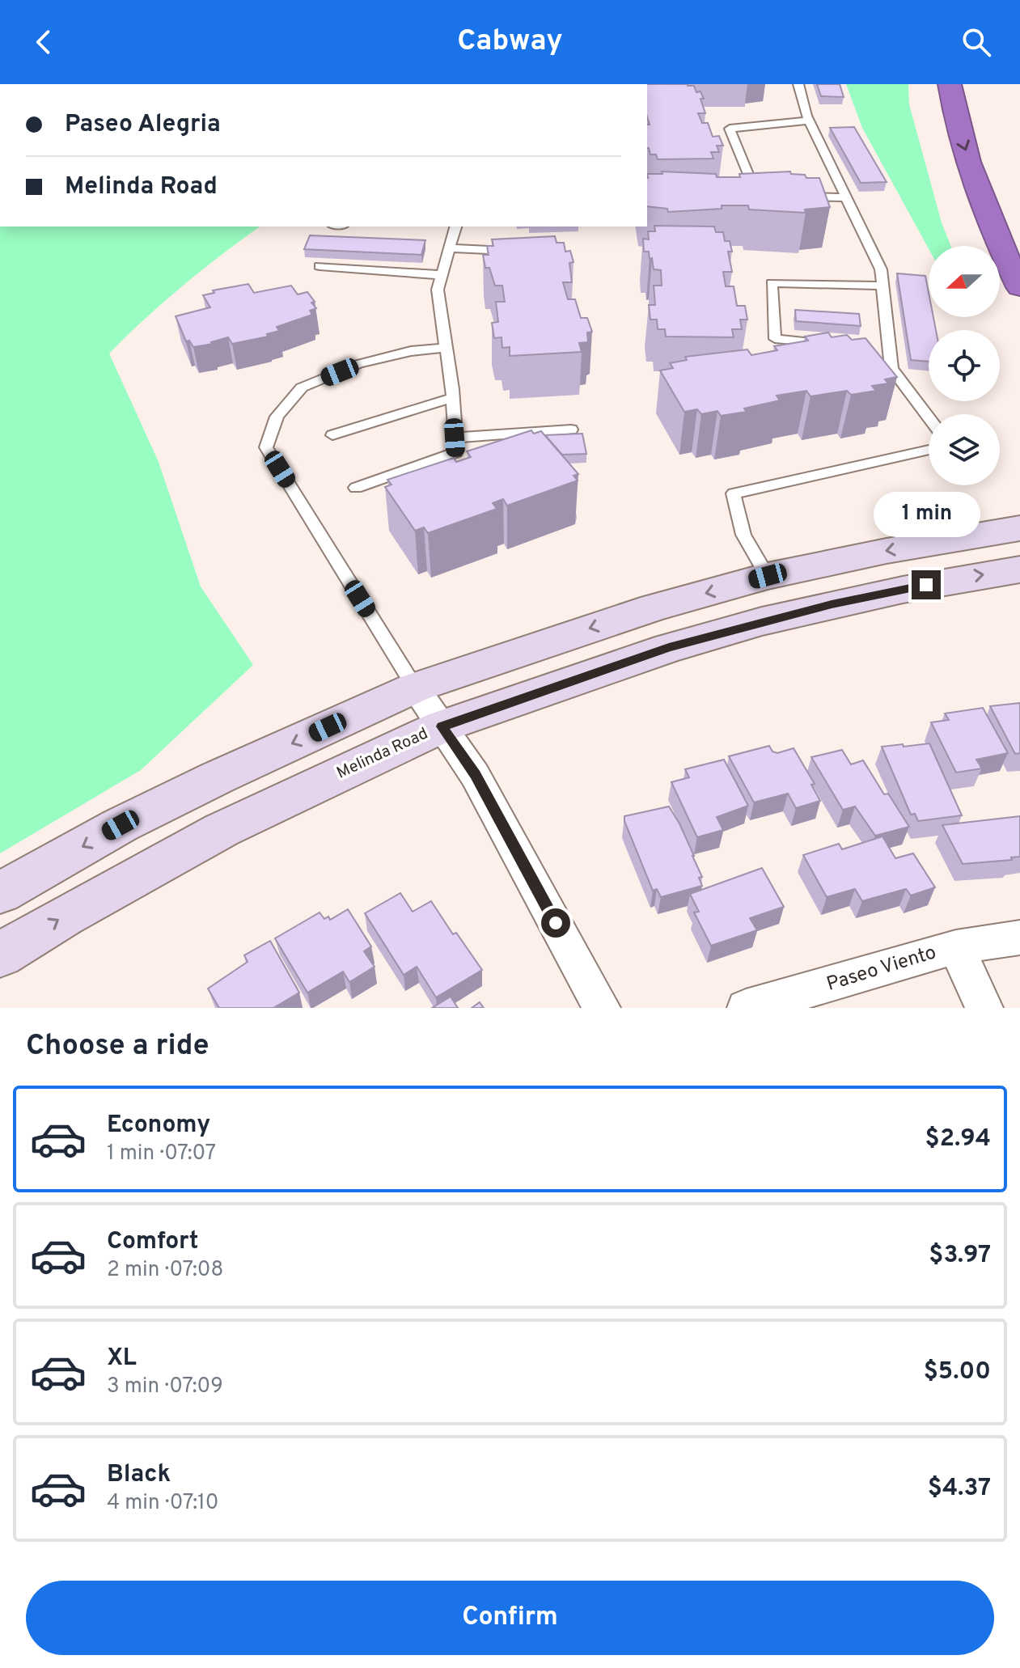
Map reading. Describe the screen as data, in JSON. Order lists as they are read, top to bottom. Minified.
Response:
{"streets":{"main road":["Melinda Road"],"street":["Paseo Viento"]},"north":"left","page":{"header":"Cabway","banner":["Paseo Alegria","Melinda Road"],"bubble":"1 min","heading":"Choose a ride","list":[{"name":"Economy","note":"1 min · 07:07","value":"$2.94"},{"name":"Comfort","note":"2 min · 07:08","value":"$3.97"},{"name":"XL","note":"3 min · 07:09","value":"$5.00"},{"name":"Black","note":"4 min · 07:10","value":"$4.37"}],"buttons":"Confirm"}}
